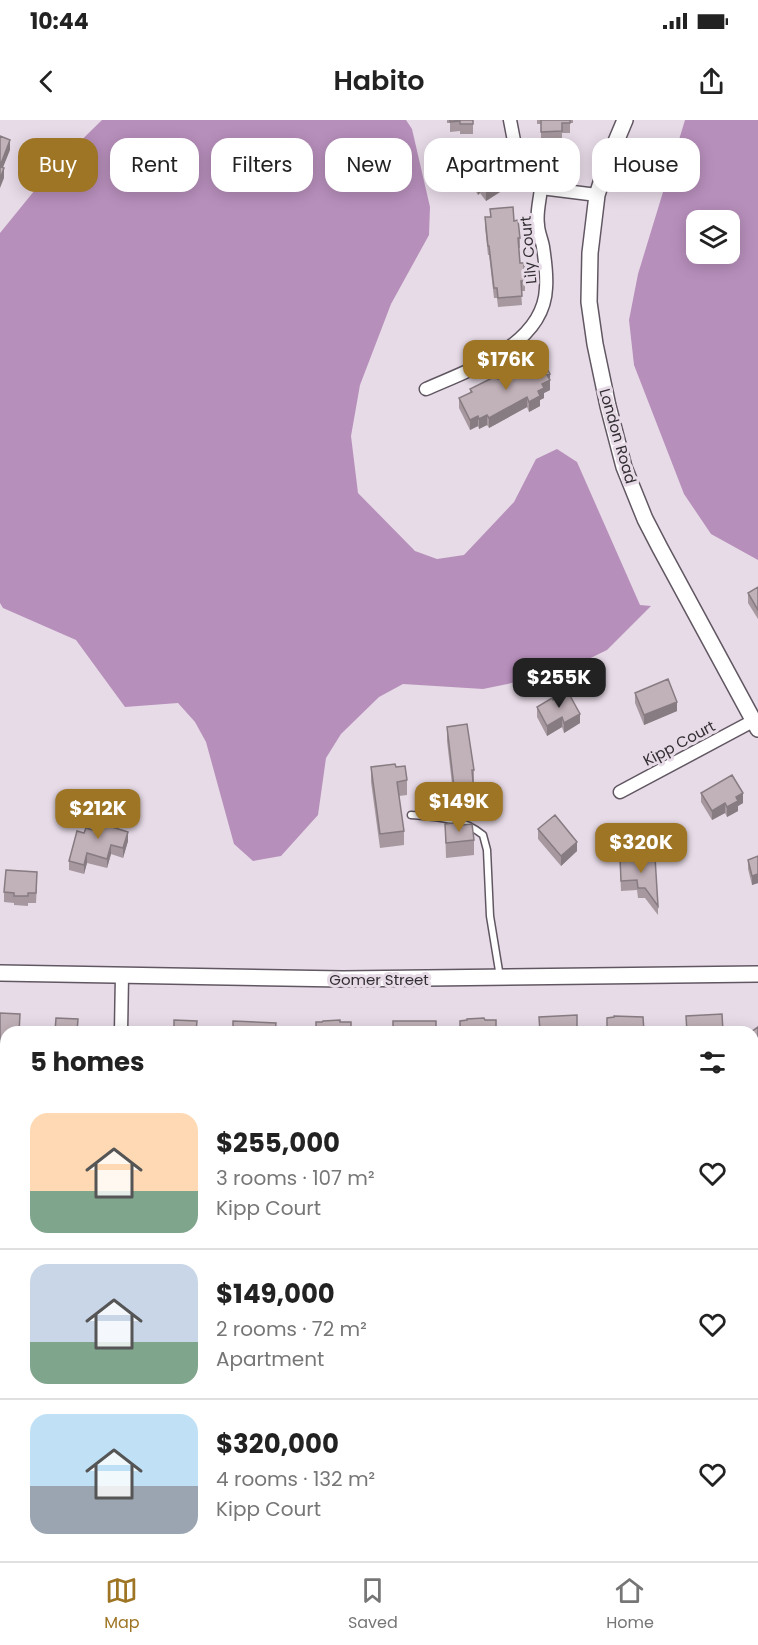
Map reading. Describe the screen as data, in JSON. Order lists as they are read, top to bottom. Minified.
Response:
{"streets":{"street":["Lily Court","London Road","Kipp Court","Gomer Street"]},"crossings":[["London Road","Kipp Court"]],"page":{"status":"10:44","header":"Habito","chip":["Buy","Rent","Filters","New","Apartment","House"],"price":["$176K","$255K","$149K","$212K","$320K"],"heading":"5 homes","list":[{"name":"$255,000","note":"3 rooms · 107 m² · Kipp Court"},{"name":"$149,000","note":"2 rooms · 72 m² · Apartment"},{"name":"$320,000","note":"4 rooms · 132 m² · Kipp Court"}],"tabs":["Map","Saved","Home"]}}
